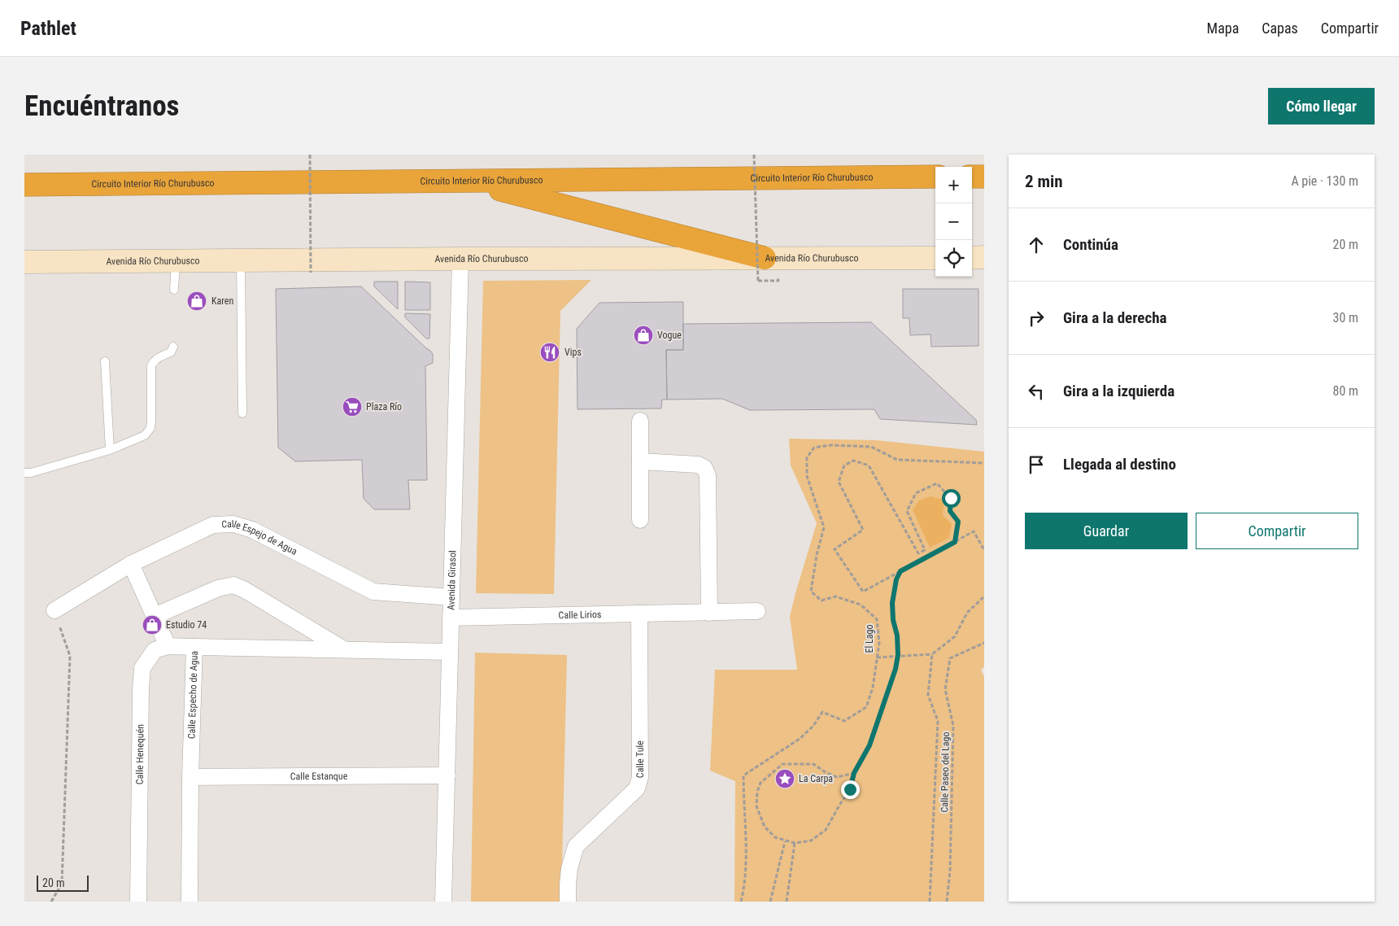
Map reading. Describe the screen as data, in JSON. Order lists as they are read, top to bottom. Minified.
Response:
{"streets":{"highway":["Circuito Interior Río Churubusco"],"main road":["Avenida Río Churubusco"],"street":["Calle Espejo de Agua","Avenida Girasol","Calle Lirios","Calle Especho de Agua","Calle Henequén","Calle Tule","Calle Estanque"],"path":["El Lago","Calle Paseo del Lago"]},"crossings":[["Avenida Río Churubusco","Avenida Girasol"],["Calle Espejo de Agua","Avenida Girasol"],["Avenida Girasol","Calle Lirios"],["Avenida Girasol","Calle Especho de Agua"],["Avenida Girasol","Calle Estanque"],["Calle Lirios","Calle Tule"],["Calle Especho de Agua","Calle Estanque"]],"places":{"shop":["Karen","Vogue","Estudio 74"],"restaurant":["Vips"],"supermarket":["Plaza Río"],"place":["La Carpa"]},"scale_bar":"20 m","page":{"header":"Pathlet","nav":["Mapa","Capas","Compartir"],"buttons":["Cómo llegar",["Guardar","Compartir"]],"title":"Encuéntranos","heading":["2 min","A pie · 130 m"],"map_buttons":["+","−"],"list":[["Continúa","20 m"],["Gira a la derecha","30 m"],["Gira a la izquierda","80 m"],"Llegada al destino"],"scale":"20 m"}}
